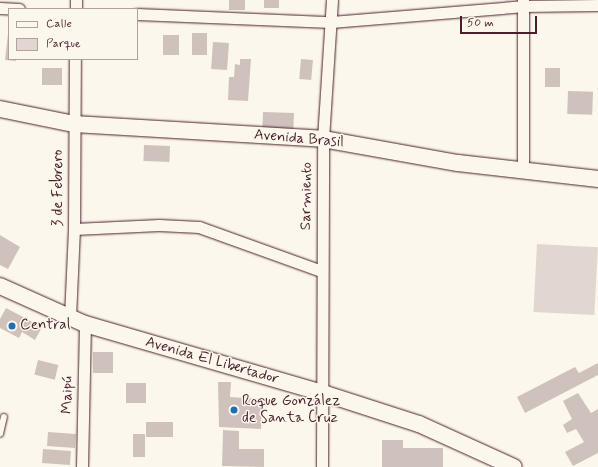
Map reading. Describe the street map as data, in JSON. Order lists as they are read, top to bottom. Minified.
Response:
{"streets":{"main road":["Avenida Brasil","Avenida El Libertador"],"street":["3 de Febrero","Sarmiento","Maipú"]},"crossings":[["Avenida Brasil","3 de Febrero"],["Avenida Brasil","Sarmiento"],["3 de Febrero","Avenida El Libertador"],["Sarmiento","Avenida El Libertador"],["Avenida El Libertador","Maipú"]],"places":["Central","Roque González de Santa Cruz"],"legend":["Calle","Parque"],"scale_bar":"50 m"}
